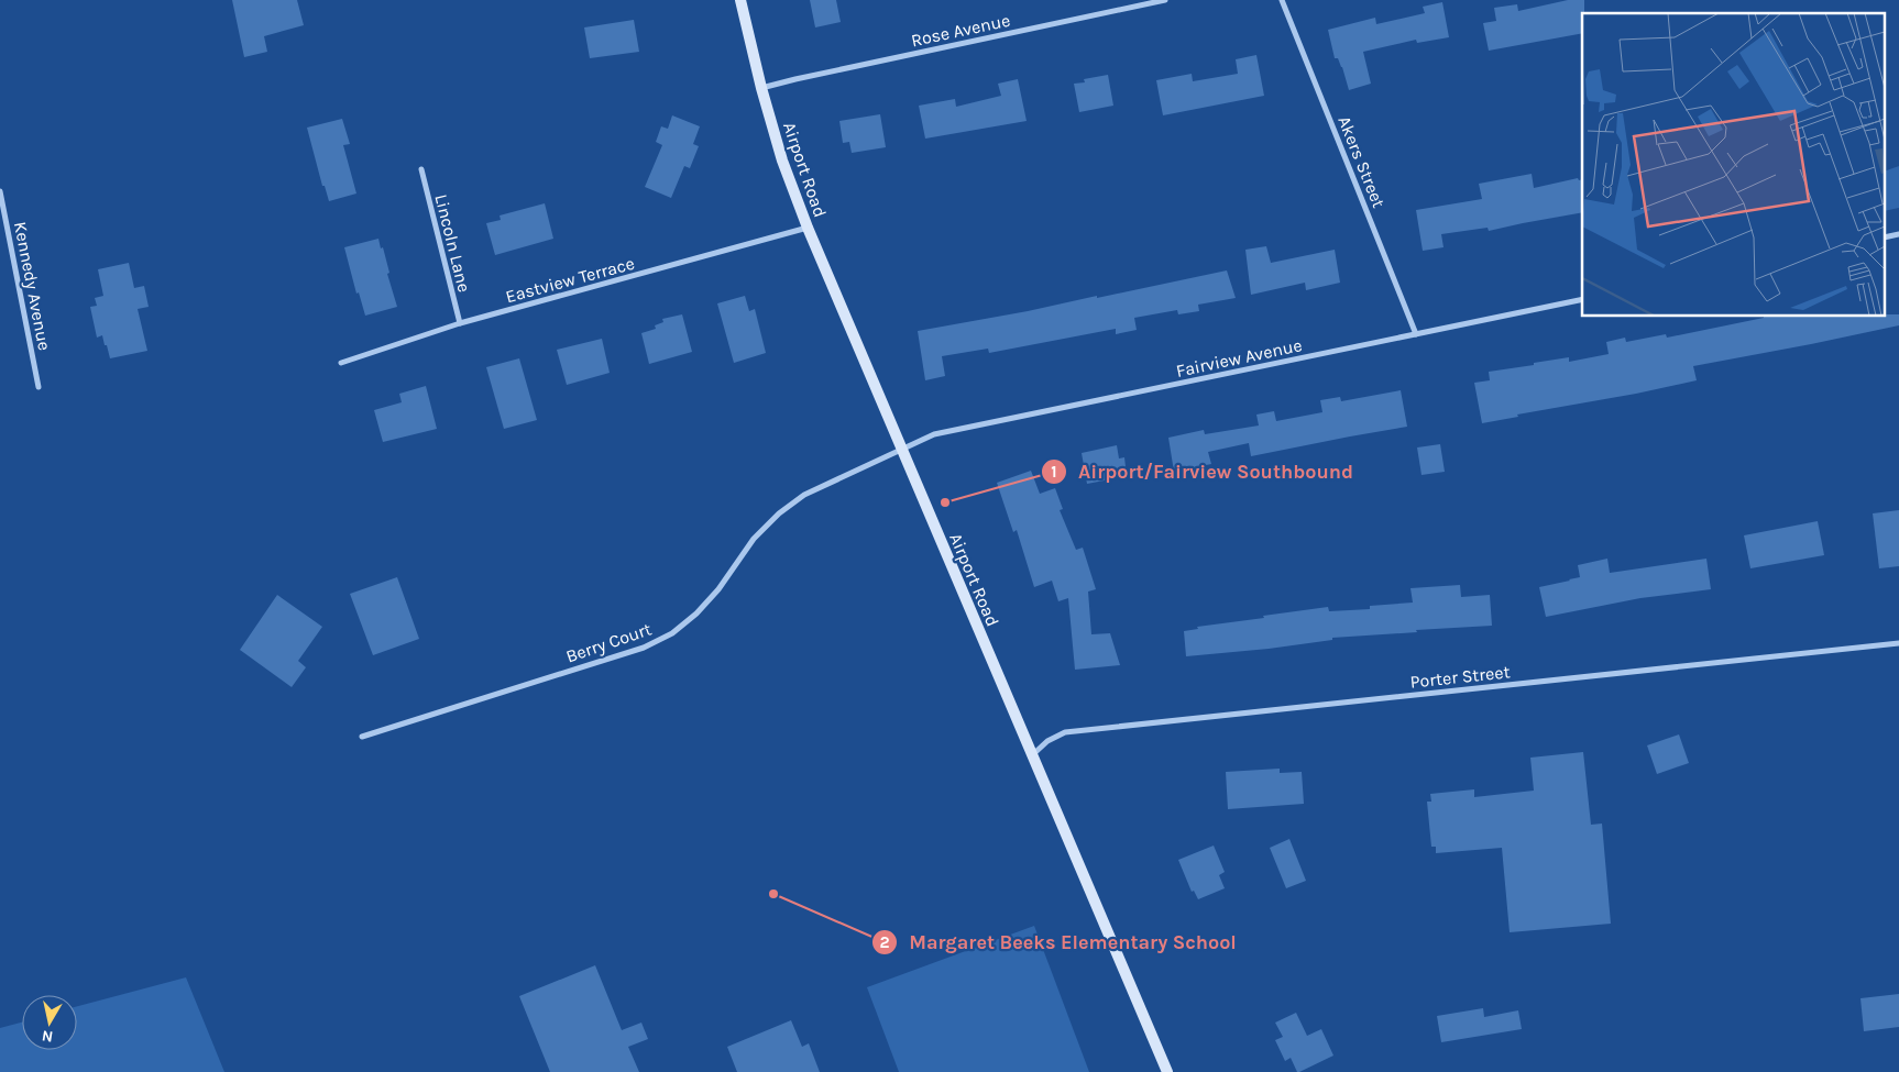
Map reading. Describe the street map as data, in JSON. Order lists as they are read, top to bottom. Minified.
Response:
{"streets":{"street":["Rose Avenue","Akers Street","Airport Road","Lincoln Lane","Eastview Terrace","Kennedy Avenue","Fairview Avenue","Berry Court","Porter Street"]},"crossings":[["Rose Avenue","Airport Road"],["Akers Street","Fairview Avenue"],["Airport Road","Eastview Terrace"],["Airport Road","Fairview Avenue"],["Airport Road","Berry Court"],["Airport Road","Porter Street"],["Lincoln Lane","Eastview Terrace"],["Fairview Avenue","Berry Court"]],"places":["Airport/Fairview Southbound","Margaret Beeks Elementary School"],"north":"bottom"}
